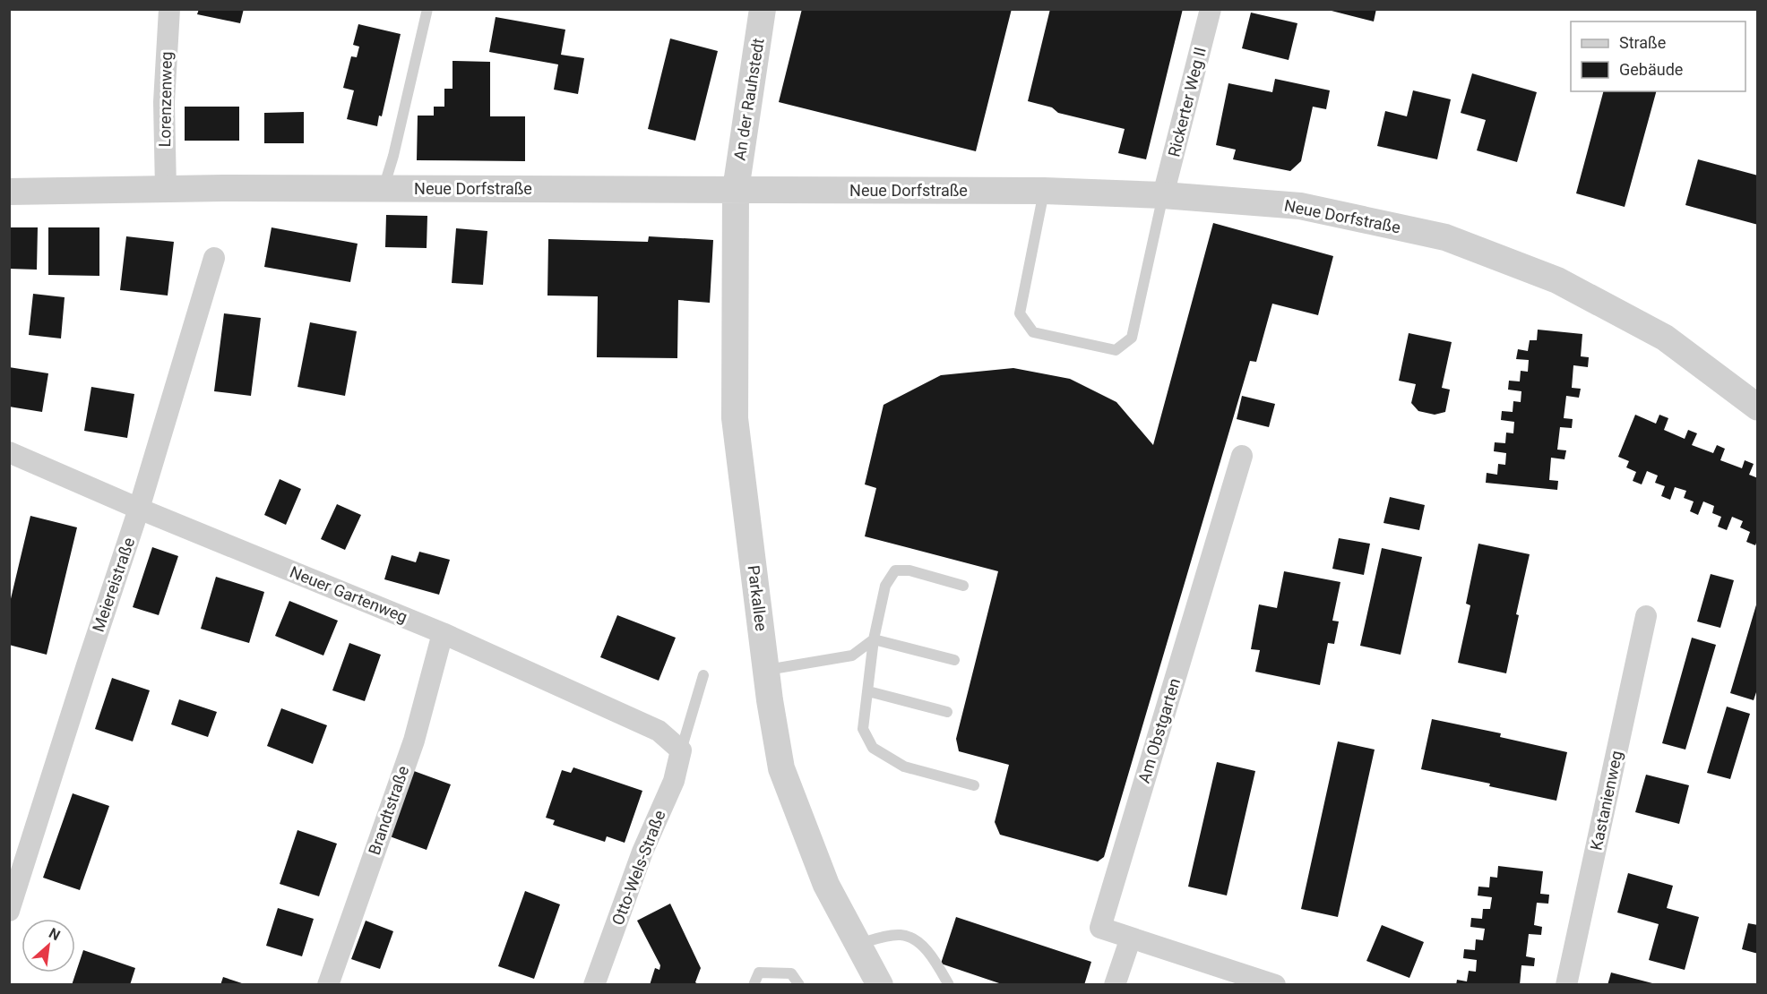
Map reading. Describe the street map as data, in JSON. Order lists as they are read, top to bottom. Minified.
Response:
{"streets":{"street":["Lorenzenweg","An der Rauhstedt","Rickerter Weg II","Neue Dorfstraße","Meiereistraße","Neuer Gartenweg","Parkallee","Am Obstgarten","Kastanienweg","Brandtstraße","Otto-Wels-Straße"]},"crossings":[["Lorenzenweg","Neue Dorfstraße"],["An der Rauhstedt","Neue Dorfstraße"],["An der Rauhstedt","Parkallee"],["Rickerter Weg II","Neue Dorfstraße"],["Neue Dorfstraße","Parkallee"],["Meiereistraße","Neuer Gartenweg"],["Neuer Gartenweg","Brandtstraße"],["Neuer Gartenweg","Otto-Wels-Straße"]],"legend":["Straße","Gebäude"],"north":"top right"}
